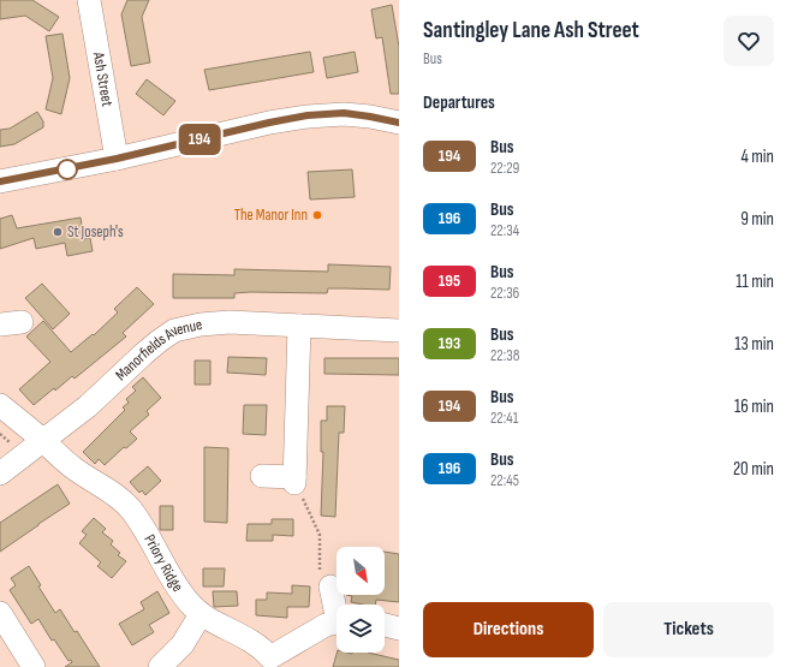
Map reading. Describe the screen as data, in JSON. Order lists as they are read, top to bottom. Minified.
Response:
{"streets":{"street":["Ash Street","Manorfields Avenue","Priory Ridge"]},"crossings":[["Manorfields Avenue","Priory Ridge"]],"places":["The Manor Inn","St Joseph's"],"lines":["bus line 194"],"north":"bottom right","page":{"on_map":"194","heading":[["Santingley Lane Ash Street","Bus"],"Departures"],"list":[{"mark":"194","name":"Bus","note":"22:29","value":"4 min"},{"mark":"196","name":"Bus","note":"22:34","value":"9 min"},{"mark":"195","name":"Bus","note":"22:36","value":"11 min"},{"mark":"193","name":"Bus","note":"22:38","value":"13 min"},{"mark":"194","name":"Bus","note":"22:41","value":"16 min"},{"mark":"196","name":"Bus","note":"22:45","value":"20 min"}],"buttons":["Directions","Tickets"]}}
